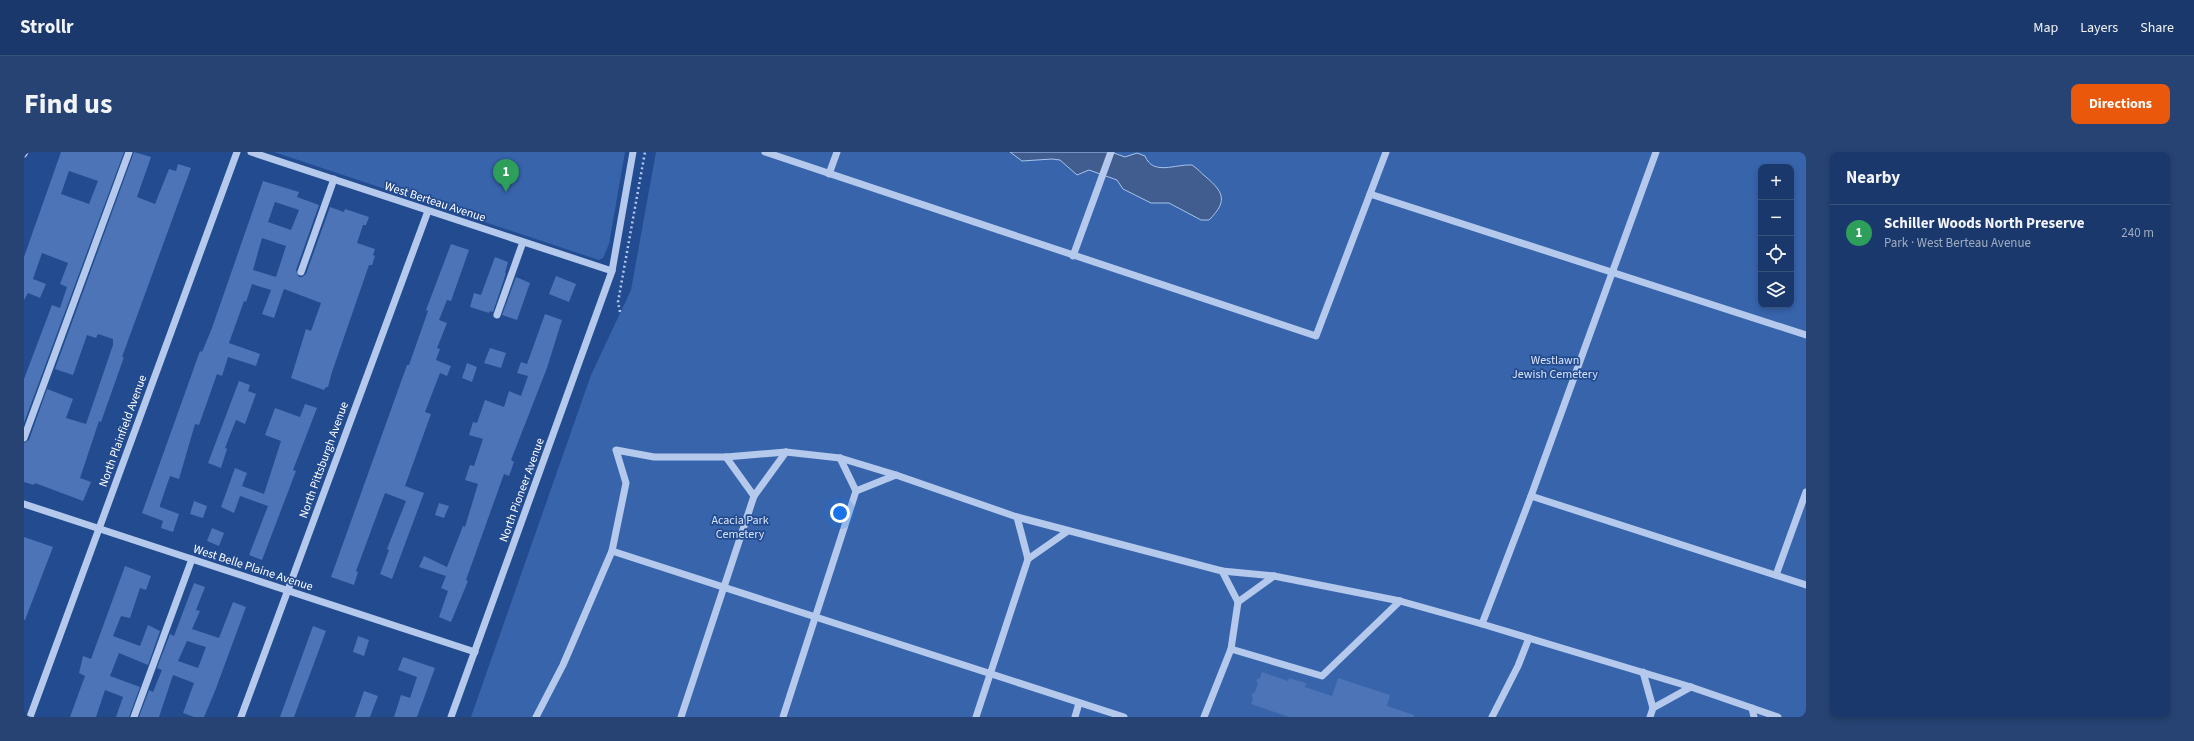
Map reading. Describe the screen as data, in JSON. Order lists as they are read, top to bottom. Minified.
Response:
{"streets":{"street":["West Berteau Avenue","North Plainfield Avenue","North Pittsburgh Avenue","North Pioneer Avenue","West Belle Plaine Avenue"]},"crossings":[["West Berteau Avenue","North Pittsburgh Avenue"],["West Berteau Avenue","North Pioneer Avenue"],["North Plainfield Avenue","West Belle Plaine Avenue"],["North Pittsburgh Avenue","West Belle Plaine Avenue"],["North Pioneer Avenue","West Belle Plaine Avenue"]],"parks":["Westlawn Jewish Cemetery","Acacia Park Cemetery"],"page":{"header":"Strollr","nav":["Map","Layers","Share"],"title":"Find us","buttons":"Directions","heading":"Nearby","pins":"1","map_buttons":["+","−"],"list":[{"mark":"1","name":"Schiller Woods North Preserve","note":"Park · West Berteau Avenue","value":"240 m"}]}}
